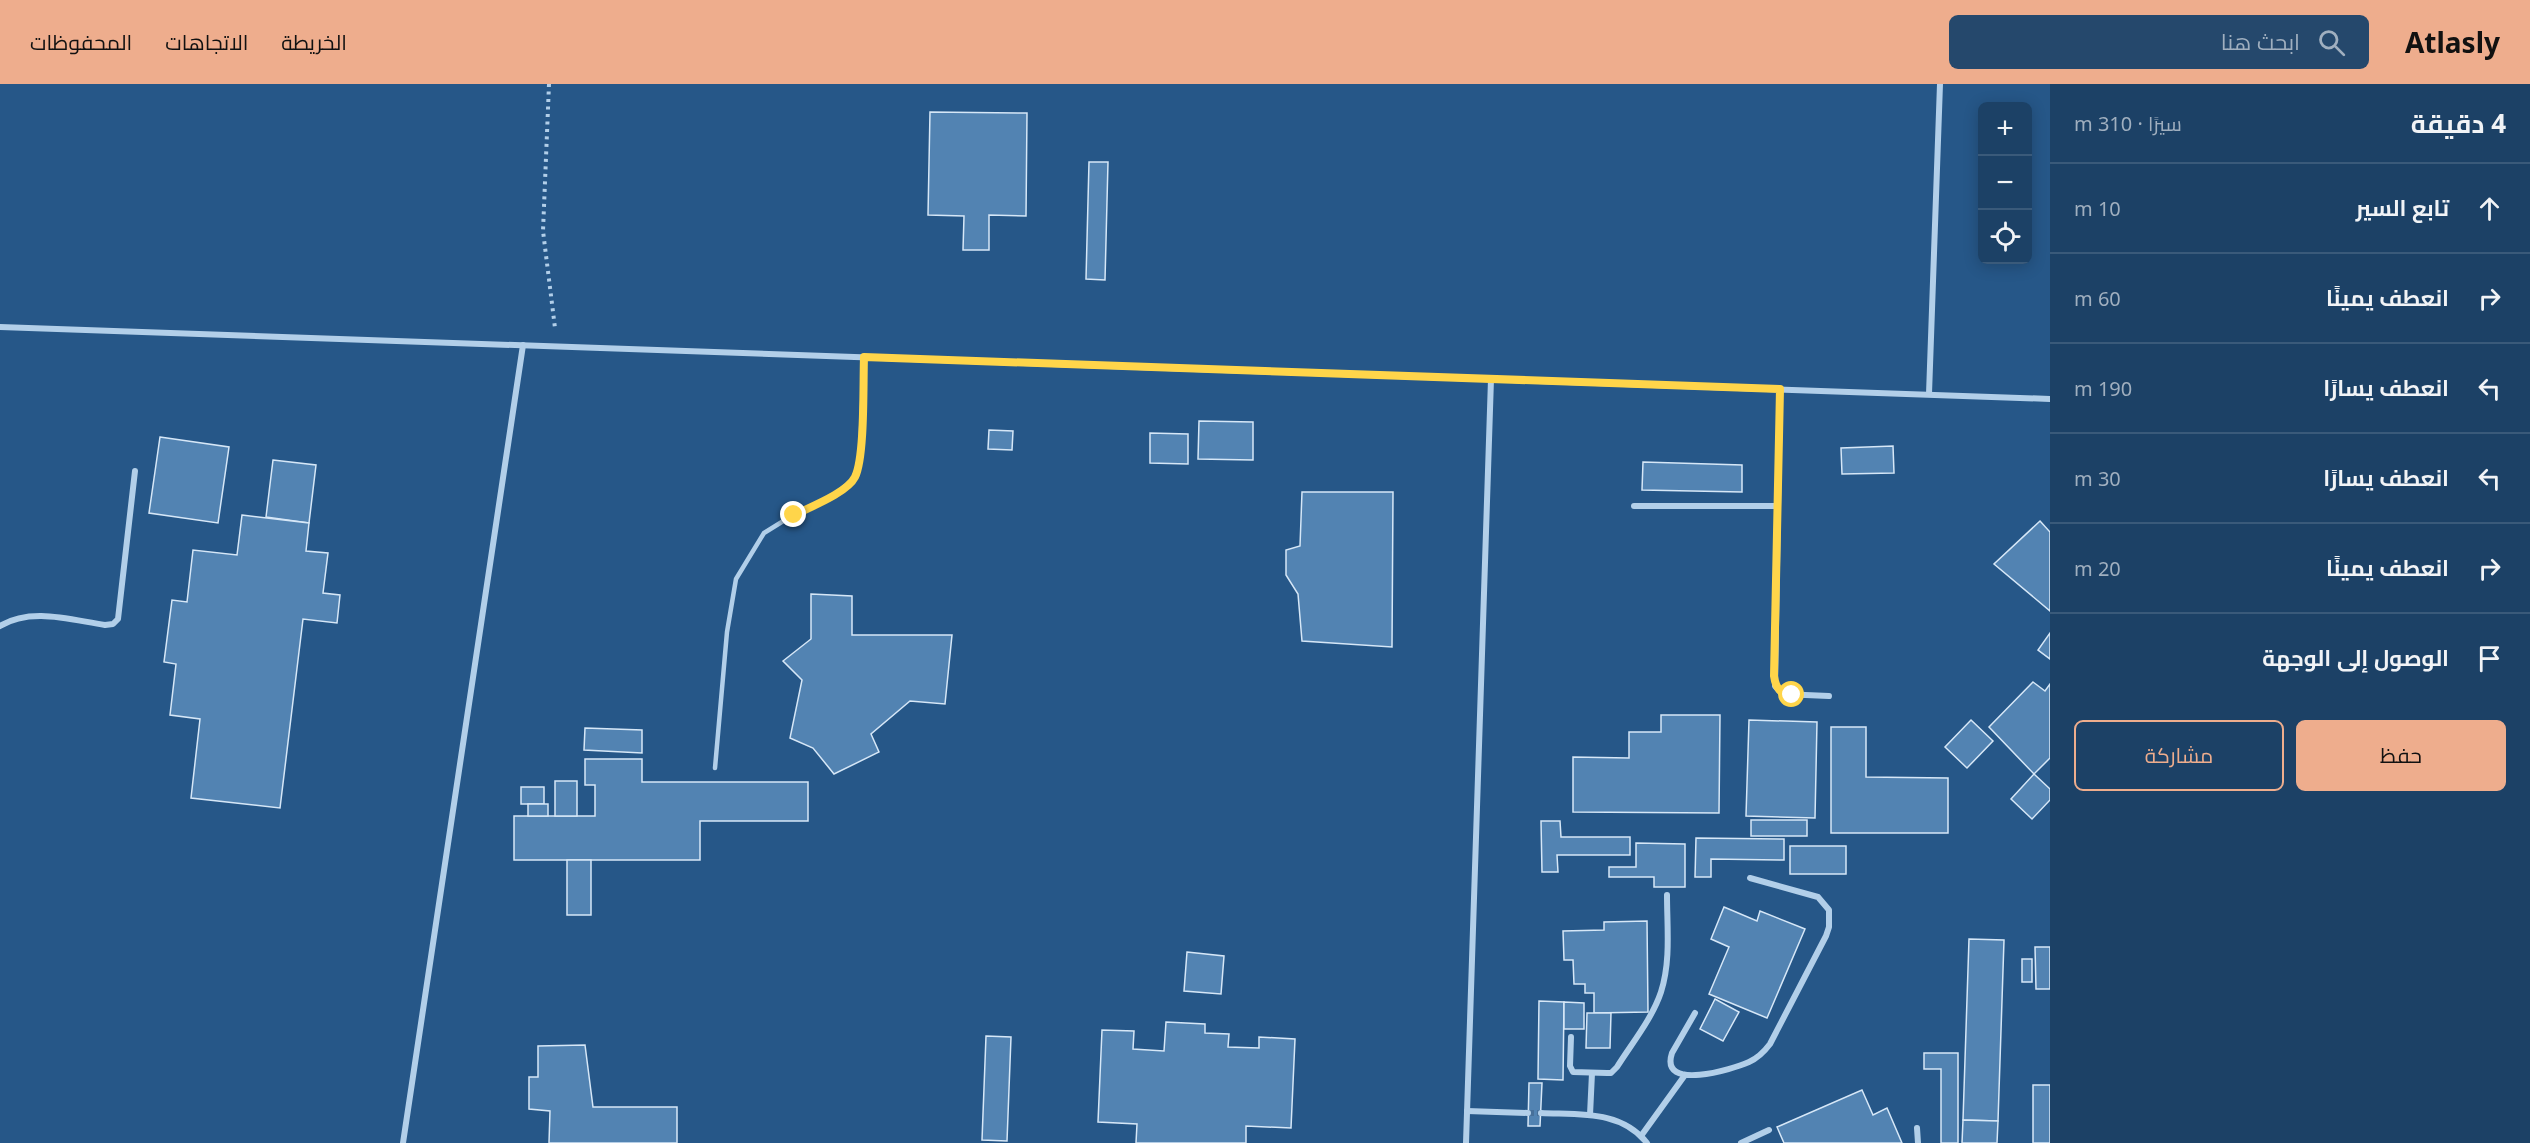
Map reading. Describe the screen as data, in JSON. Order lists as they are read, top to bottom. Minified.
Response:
{"page":{"header":"Atlasly","search":"ابحث هنا","nav":["الخريطة","الاتجاهات","المحفوظات"],"heading":["4 دقيقة","سيرًا · 310 m"],"map_buttons":["+","−"],"list":[["تابع السير","10 m"],["انعطف يمينًا","60 m"],["انعطف يسارًا","190 m"],["انعطف يسارًا","30 m"],["انعطف يمينًا","20 m"],"الوصول إلى الوجهة"],"buttons":["حفظ","مشاركة"]}}
